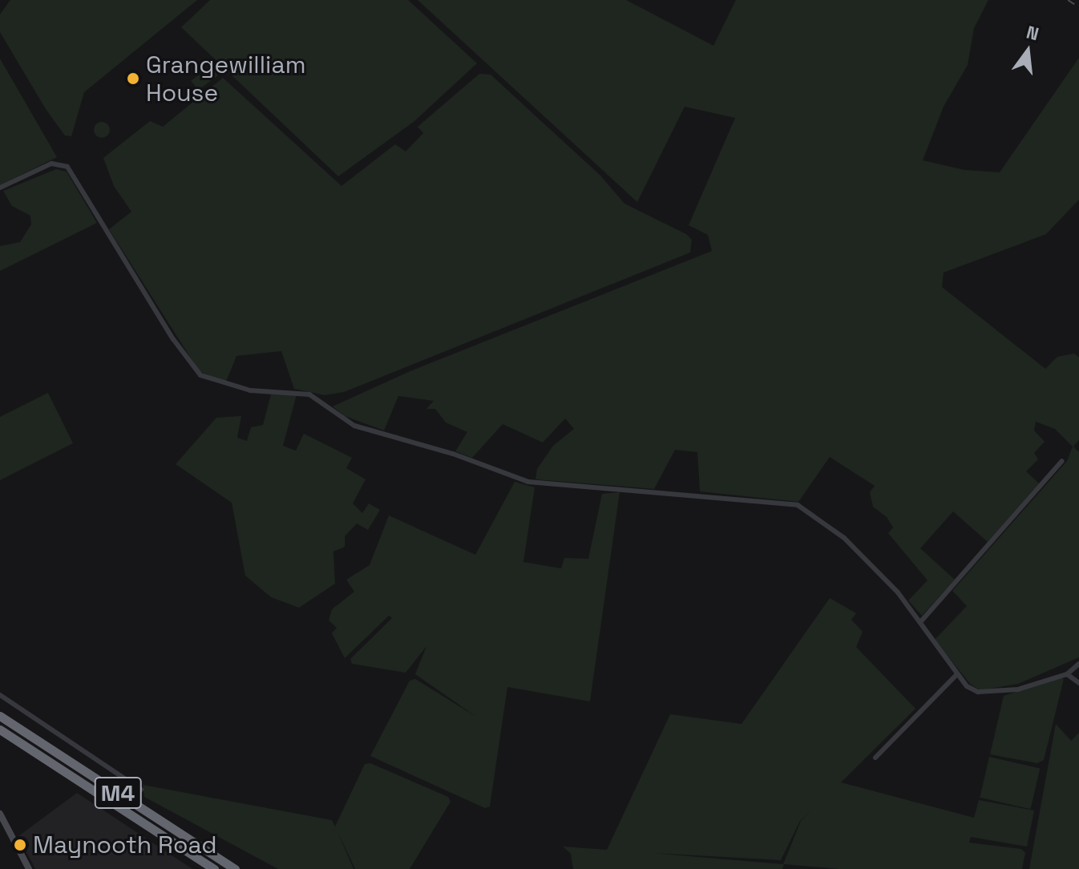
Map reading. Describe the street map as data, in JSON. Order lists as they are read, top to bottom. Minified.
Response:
{"streets":{"highway":["M4"]},"places":["Grangewilliam House","Maynooth Road"],"north":"top"}
